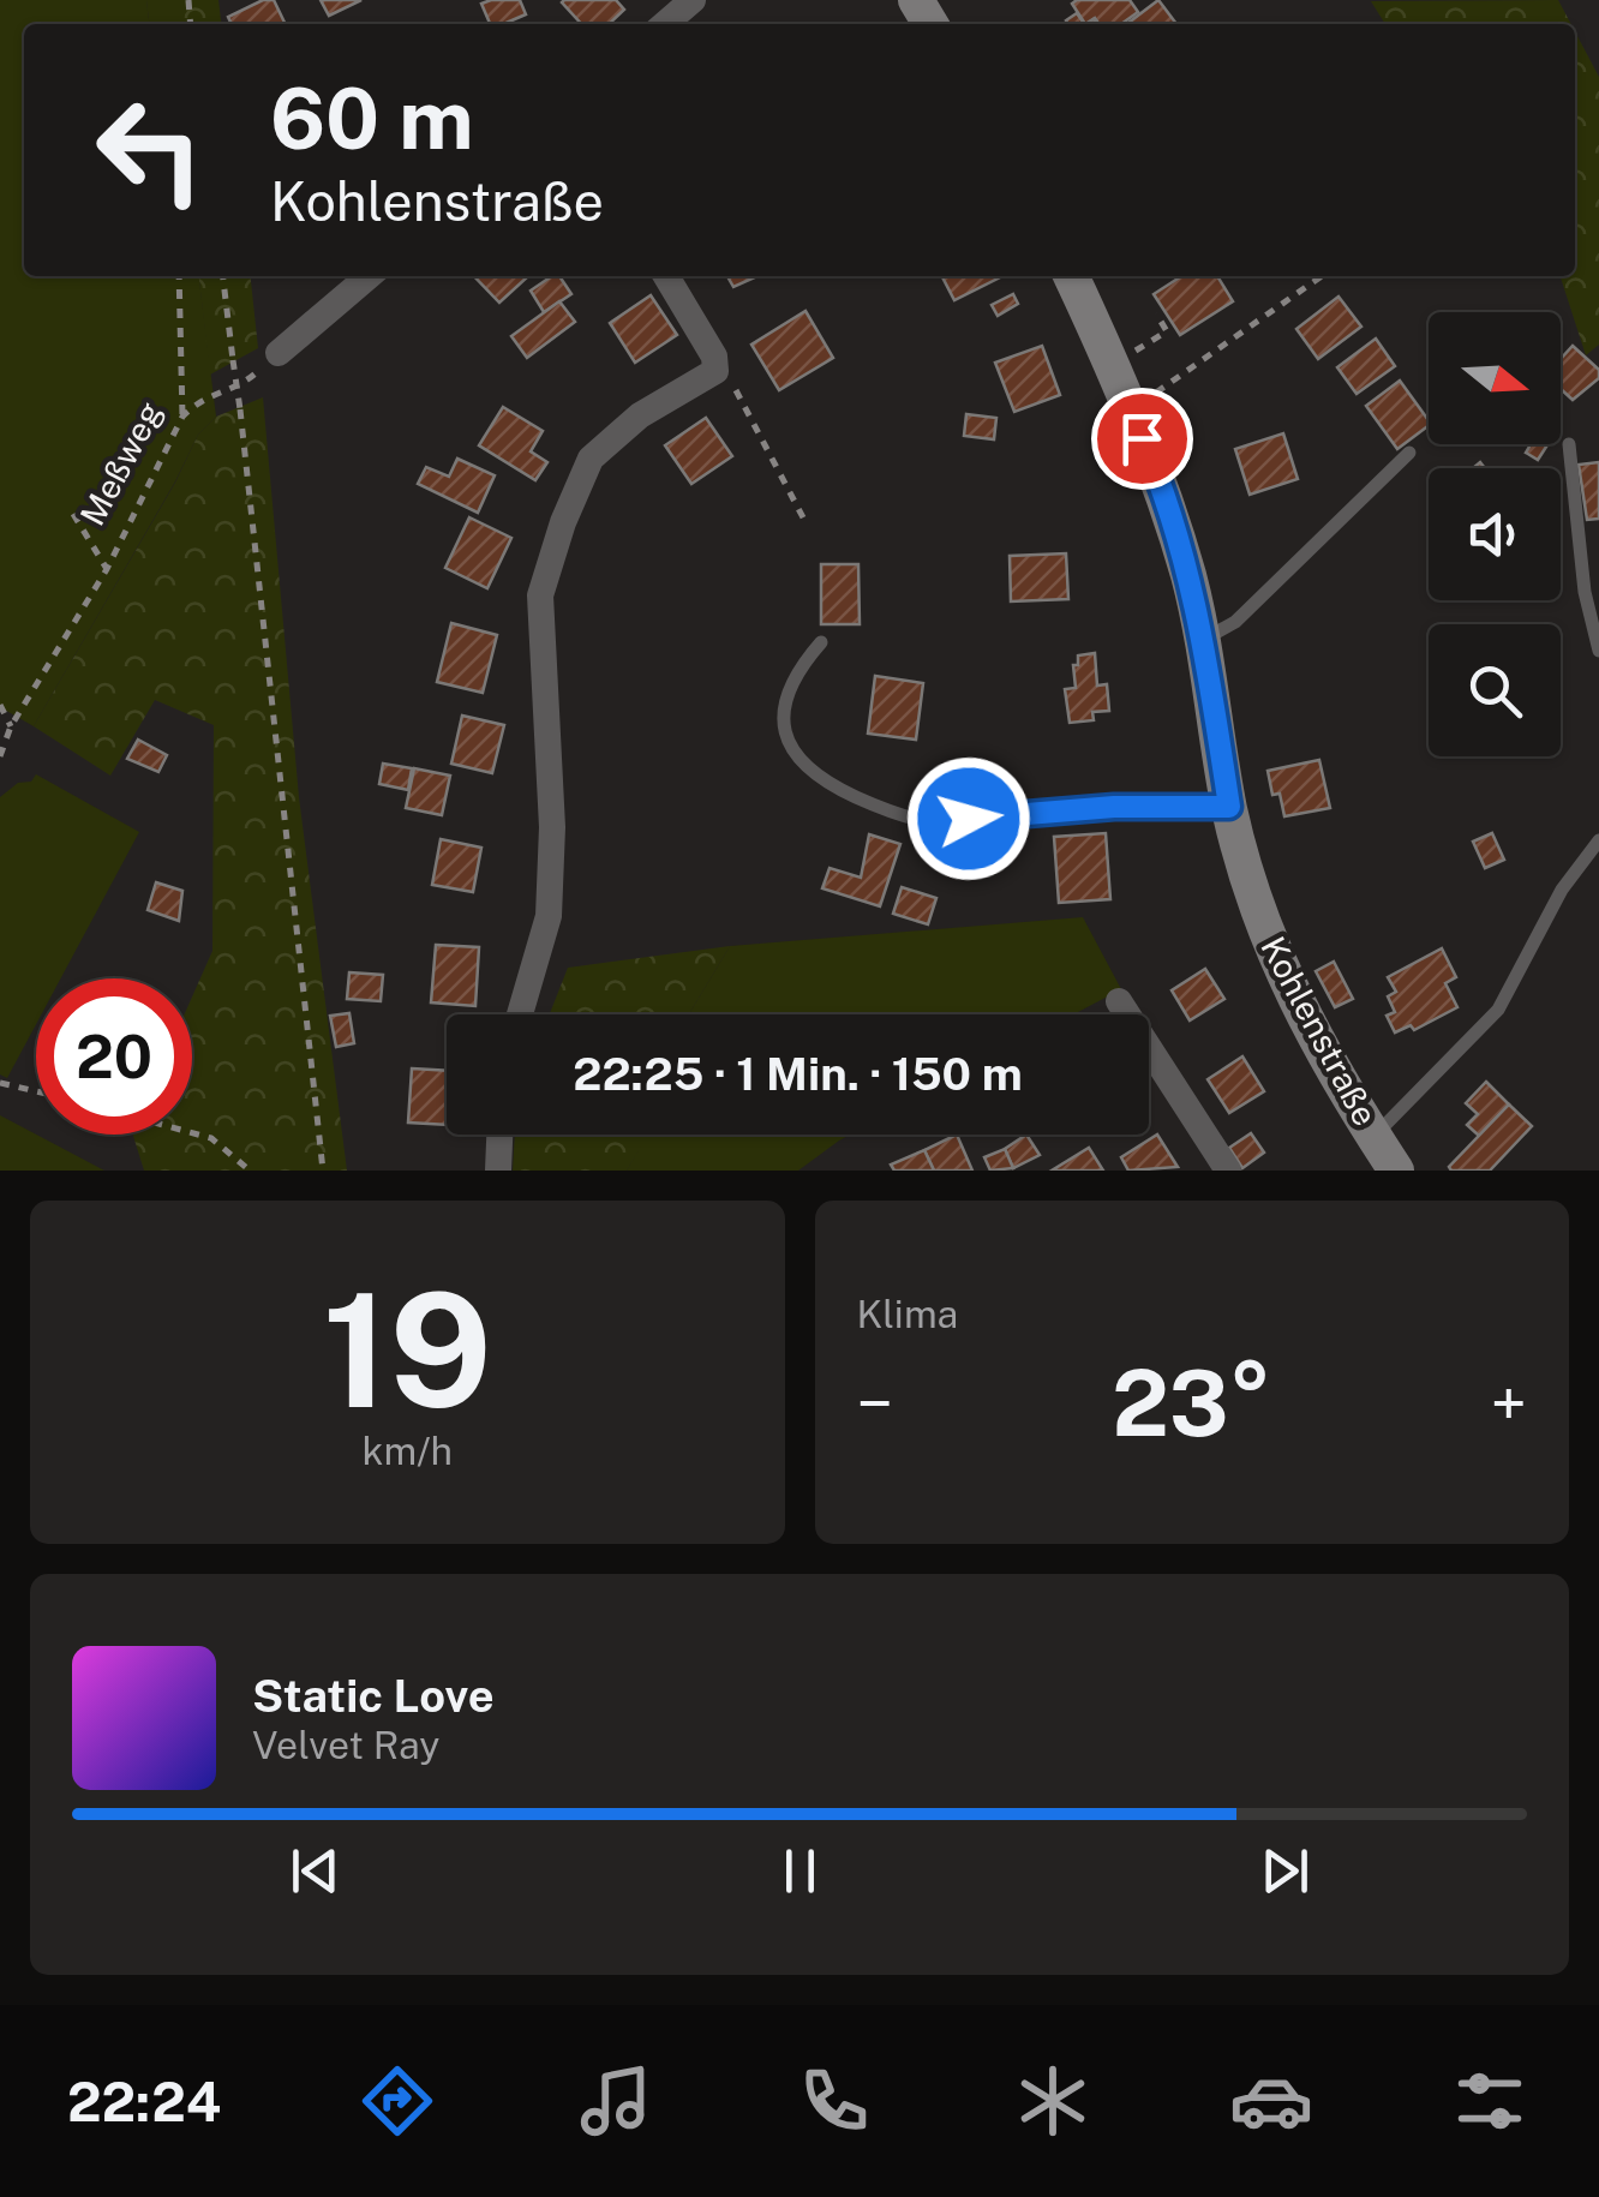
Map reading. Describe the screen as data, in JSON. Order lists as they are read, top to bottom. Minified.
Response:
{"streets":{"street":["Kohlenstraße"],"path":["Meßweg"]},"north":"right","page":{"turn":["60 m","Kohlenstraße"],"limit":"20","trip":"22:25 · 1 Min. · 150 m","tile":[["19","km/h"],"Klima"],"heat":["−","23°","+"],"song":["Static Love","Velvet Ray"],"tabs":"22:24"}}
